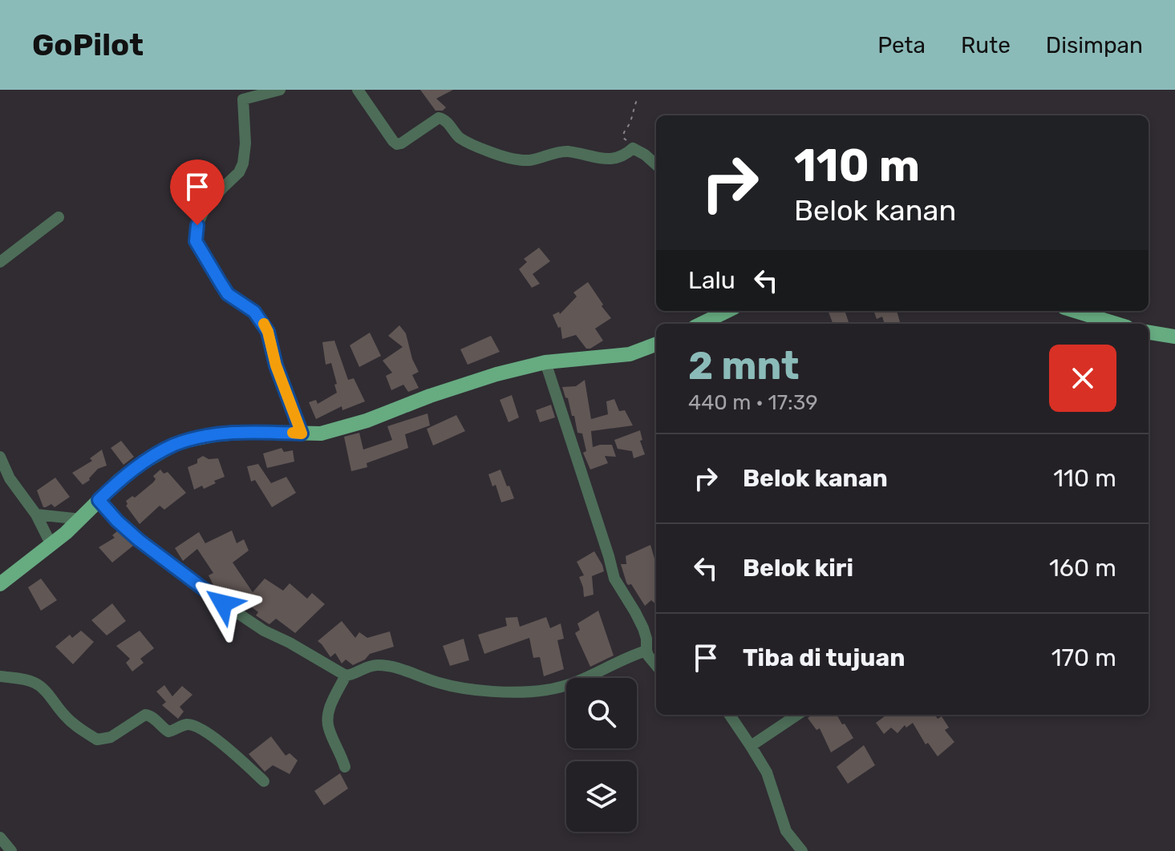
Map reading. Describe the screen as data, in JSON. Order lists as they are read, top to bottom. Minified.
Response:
{"page":{"header":"GoPilot","nav":["Peta","Rute","Disimpan"],"turn":["110 m","Belok kanan"],"then":"Lalu","heading":["2 mnt","440 m · 17:39"],"list":[{"name":"Belok kanan","value":"110 m"},{"name":"Belok kiri","value":"160 m"},{"name":"Tiba di tujuan","value":"170 m"}]}}
